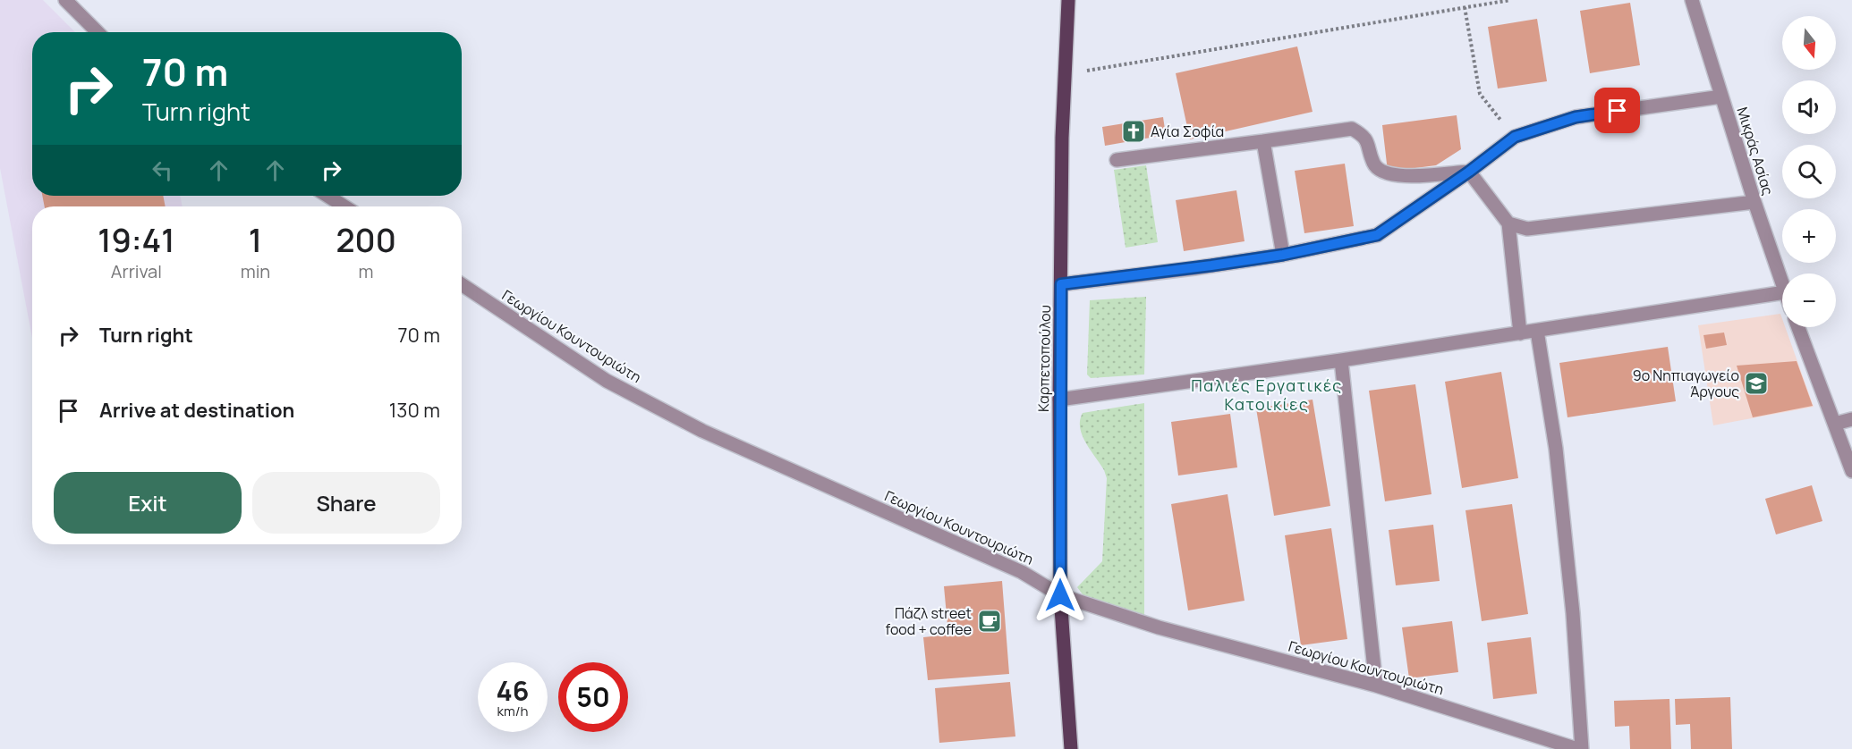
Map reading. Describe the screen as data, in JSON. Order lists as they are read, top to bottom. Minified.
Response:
{"streets":{"main road":["Καρπετοπούλου"],"street":["Μικράς Ασίας","Γεωργίου Κουντουριώτη"]},"crossings":[["Γεωργίου Κουντουριώτη","Καρπετοπούλου"]],"districts":["Παλιές Εργατικές Κατοικίες"],"places":{"church":["Αγία Σοφία"],"school or university":["9ο Νηπιαγωγείο Άργους"],"cafe":["Πάζλ street food + coffee"]},"north":"bottom","page":{"map_buttons":["+","−"],"turn":["70 m","Turn right"],"eta":["19:41","Arrival","1","min","200","m"],"list":[{"name":"Turn right","value":"70 m"},{"name":"Arrive at destination","value":"130 m"}],"buttons":["Exit","Share"],"speed":"46 km/h","limit":"50"}}
